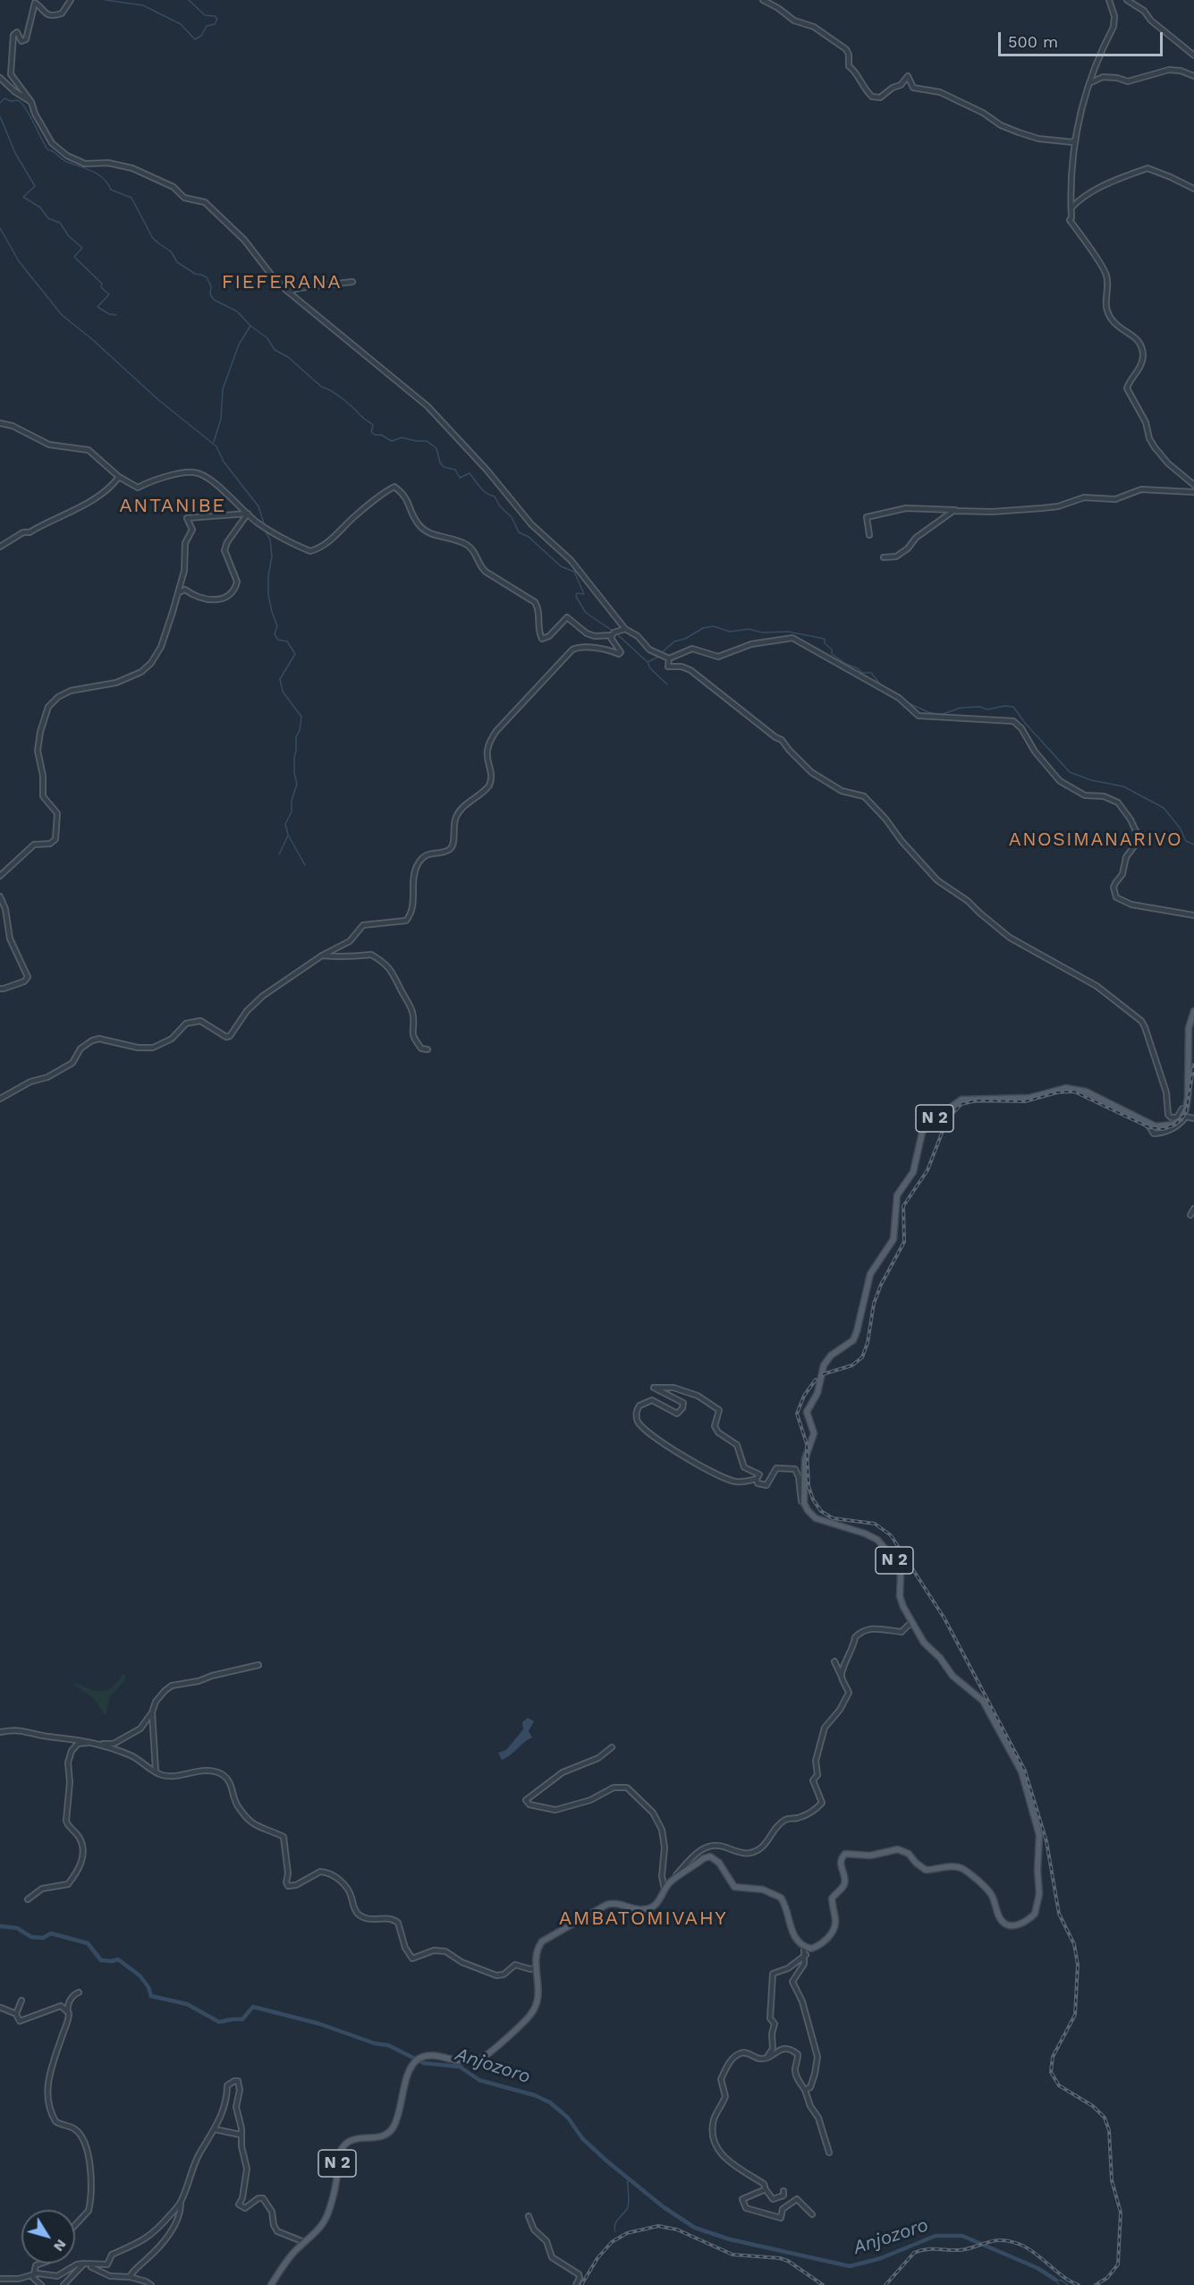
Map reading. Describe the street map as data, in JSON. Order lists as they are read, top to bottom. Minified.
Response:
{"streets":{"main road":["N 2"]},"districts":["FIEFERANA","ANTANIBE","ANOSIMANARIVO","AMBATOMIVAHY"],"water":["Anjozoro"],"scale_bar":"500 m","north":"bottom right"}
